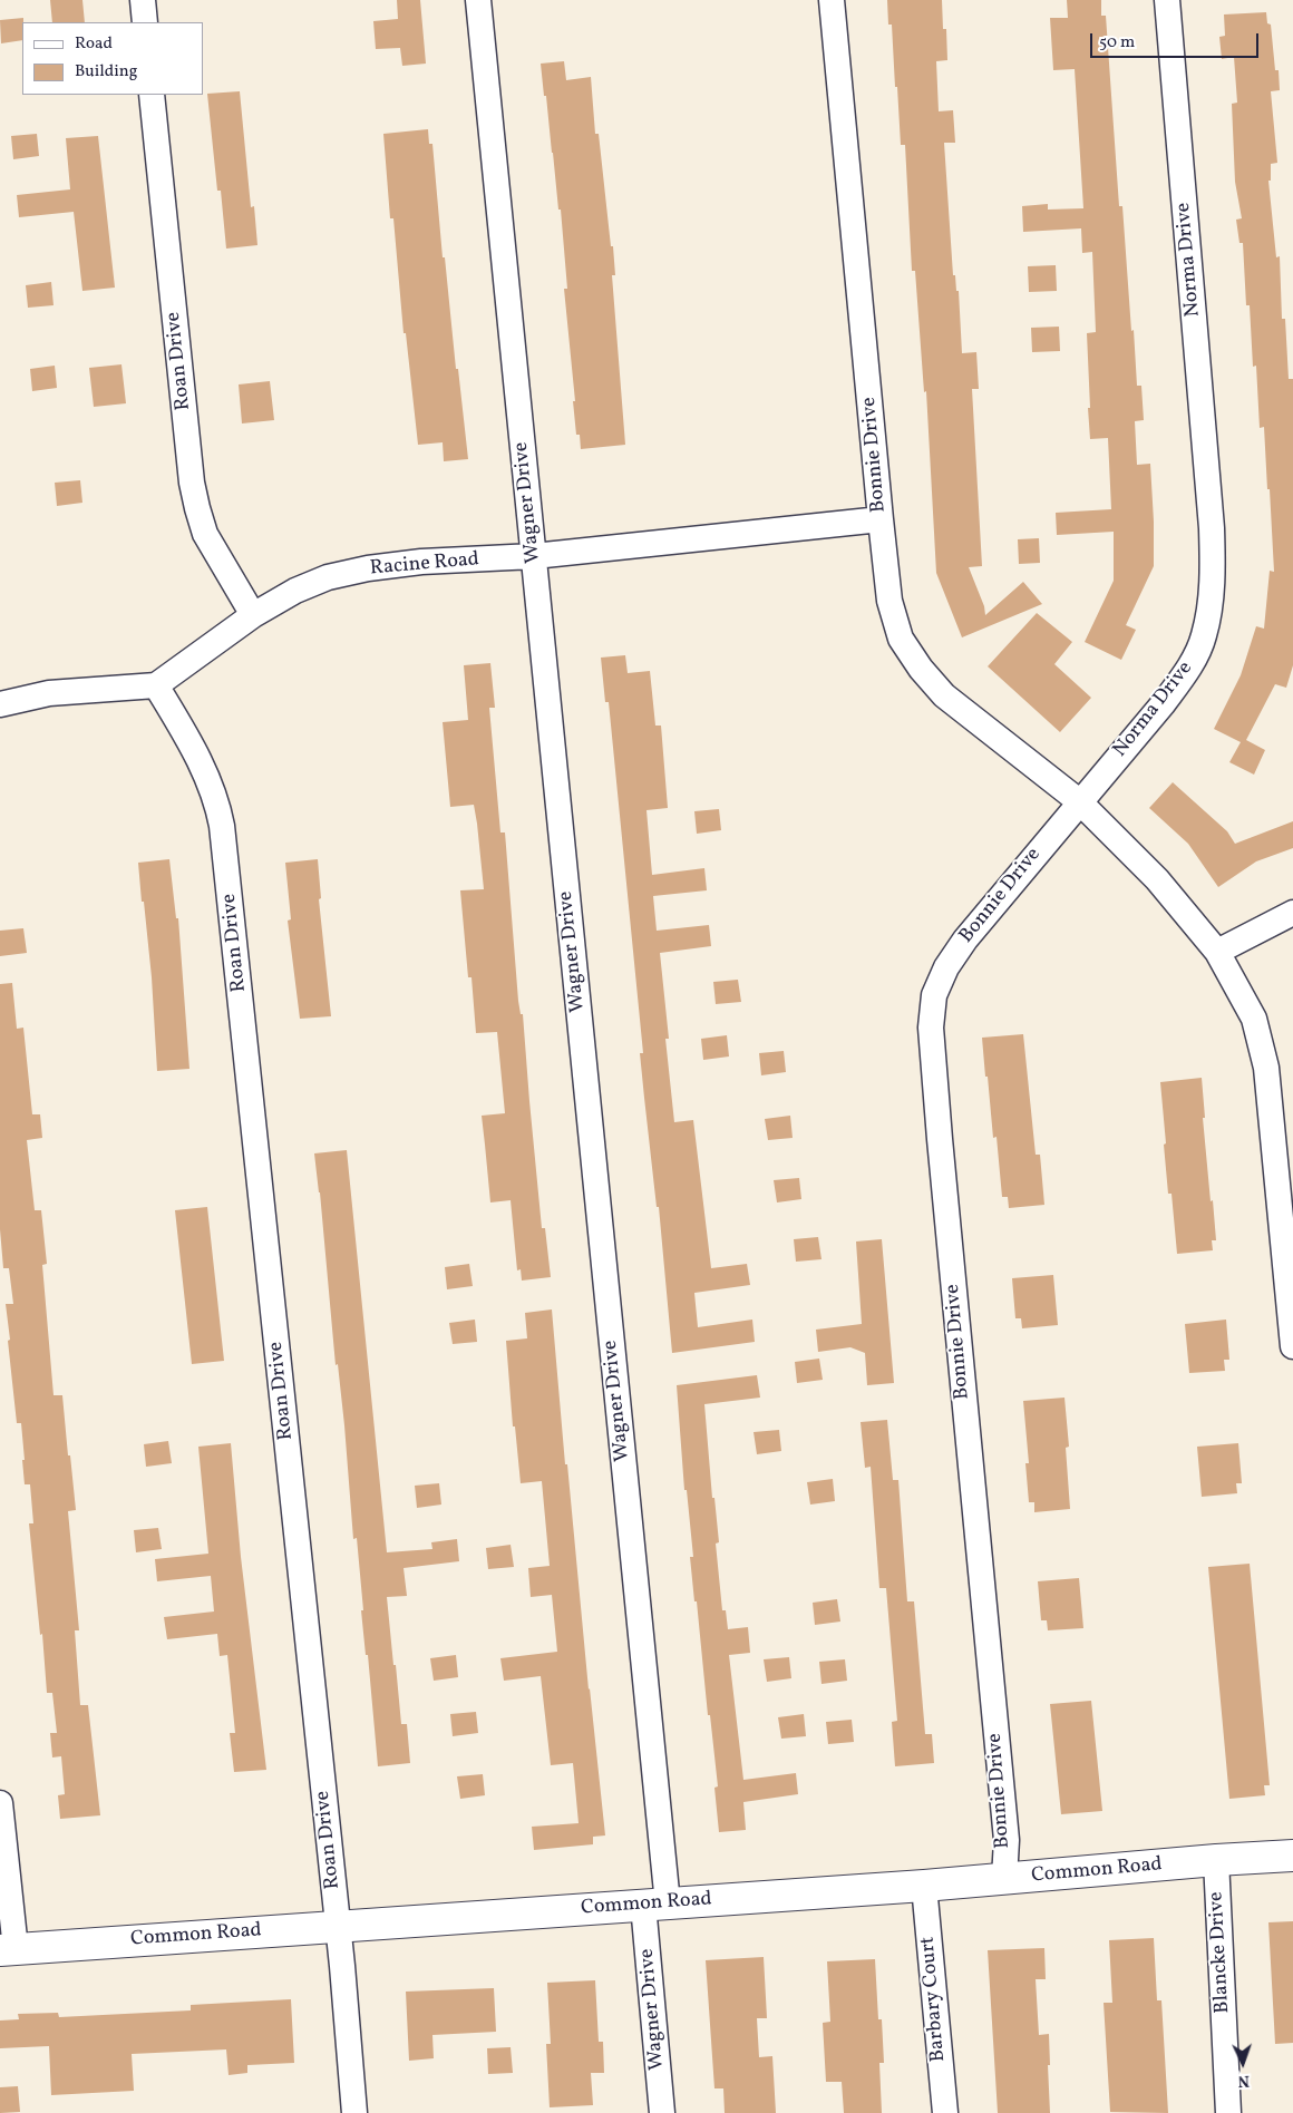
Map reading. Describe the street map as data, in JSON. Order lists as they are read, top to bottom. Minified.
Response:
{"streets":{"street":["Norma Drive","Roan Drive","Bonnie Drive","Wagner Drive","Racine Road","Common Road","Blancke Drive","Barbary Court"]},"crossings":[["Norma Drive","Bonnie Drive"],["Roan Drive","Racine Road"],["Roan Drive","Common Road"],["Bonnie Drive","Racine Road"],["Bonnie Drive","Common Road"],["Wagner Drive","Racine Road"],["Wagner Drive","Common Road"],["Common Road","Blancke Drive"],["Common Road","Barbary Court"]],"legend":["Road","Building"],"scale_bar":"50 m","north":"bottom"}
